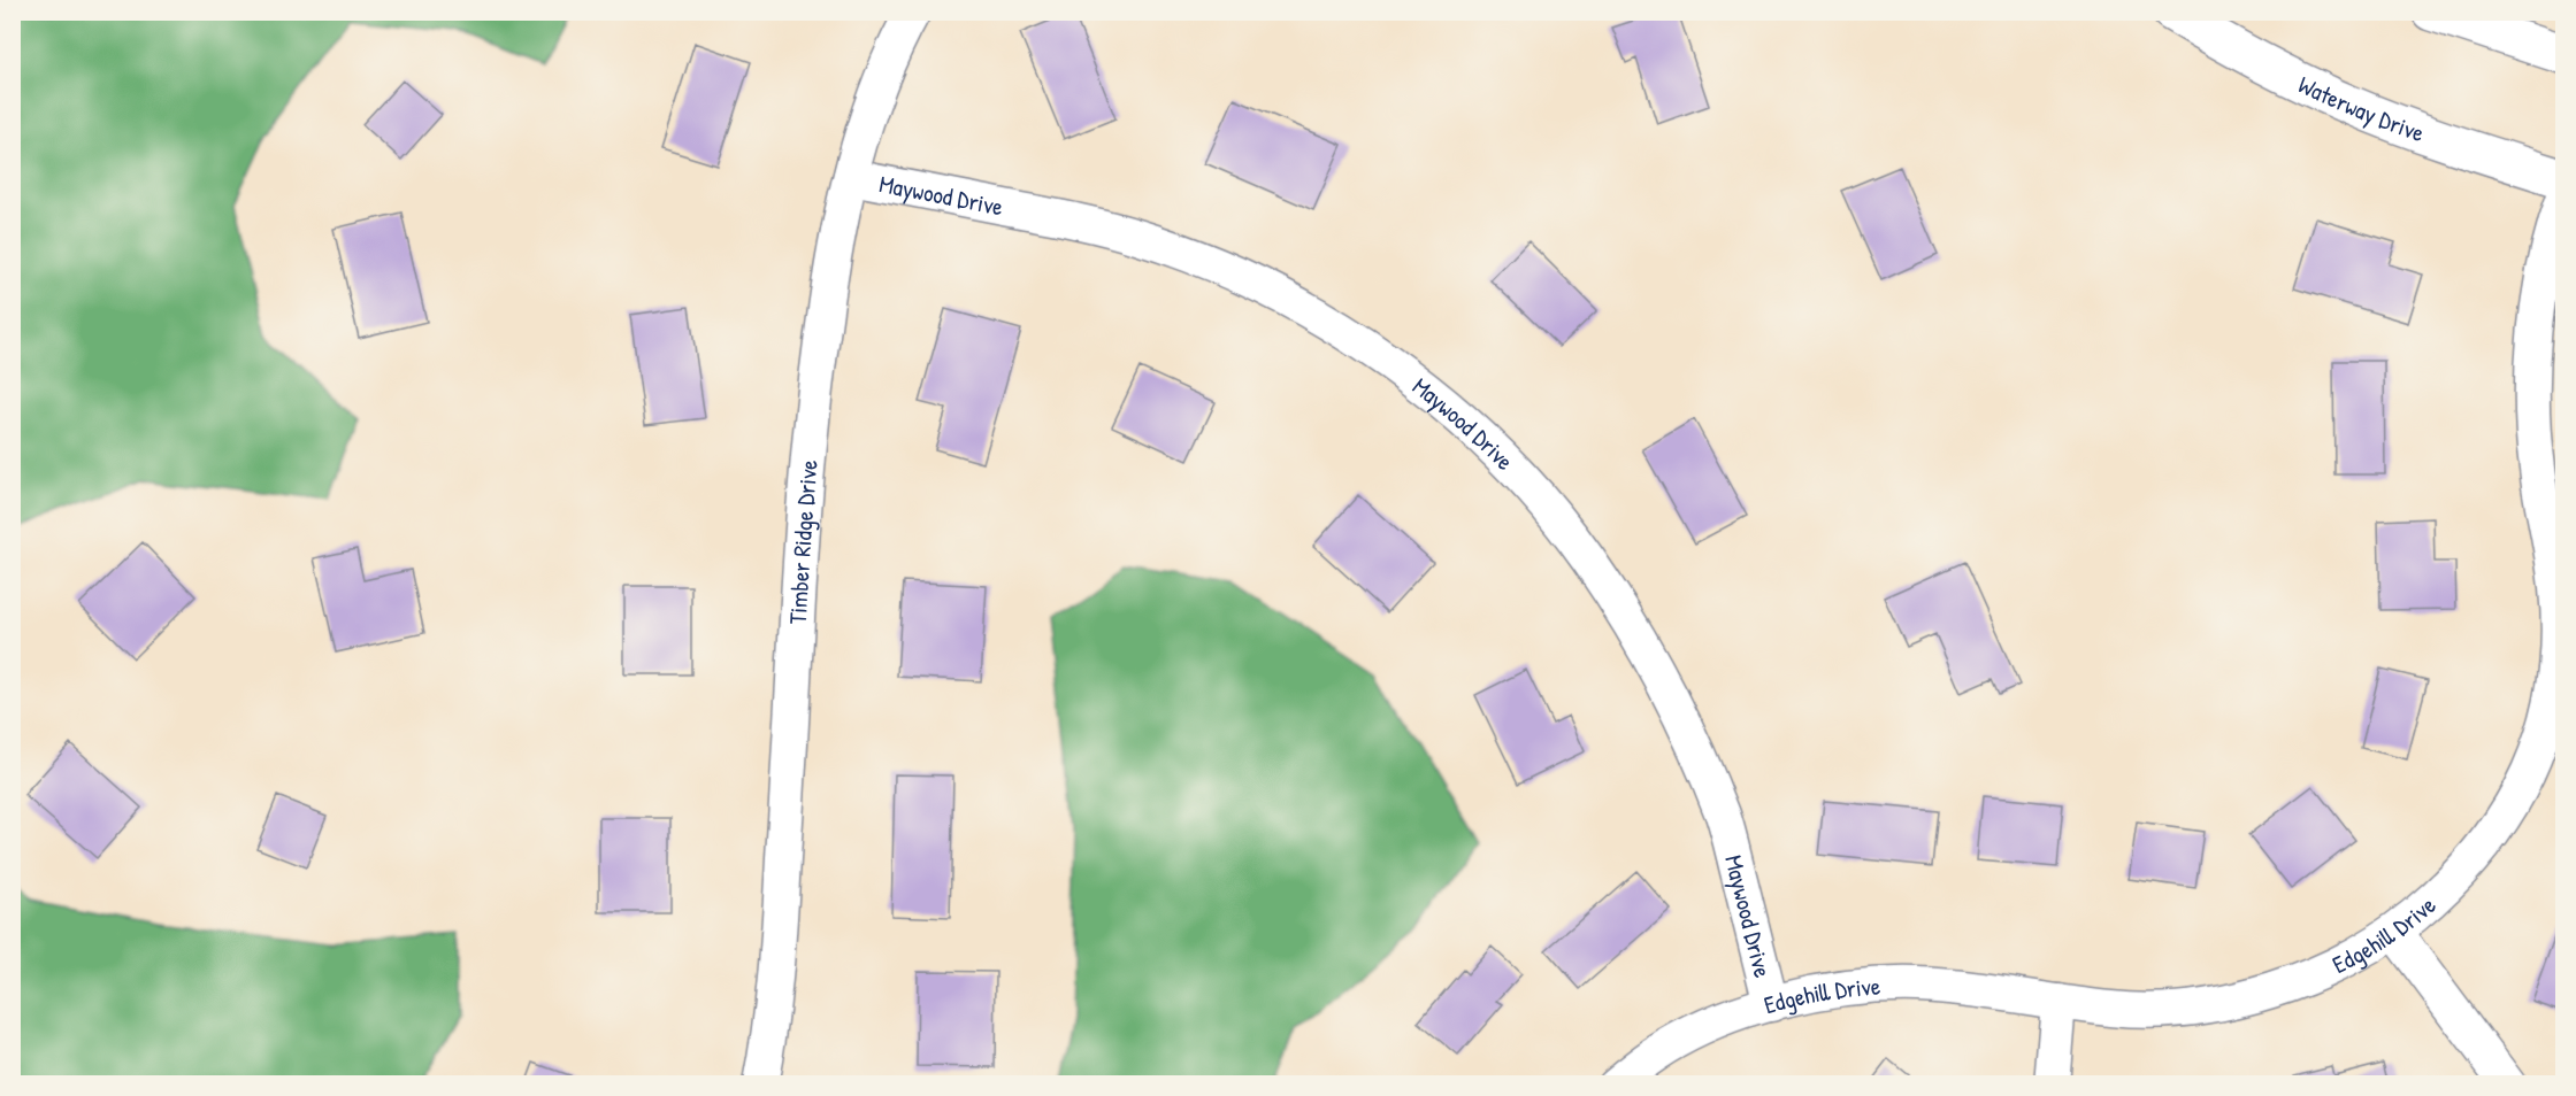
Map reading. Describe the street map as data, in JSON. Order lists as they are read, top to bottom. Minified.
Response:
{"streets":{"main road":["Waterway Drive"],"street":["Maywood Drive","Timber Ridge Drive","Edgehill Drive"]},"crossings":[["Maywood Drive","Timber Ridge Drive"],["Maywood Drive","Edgehill Drive"]]}
